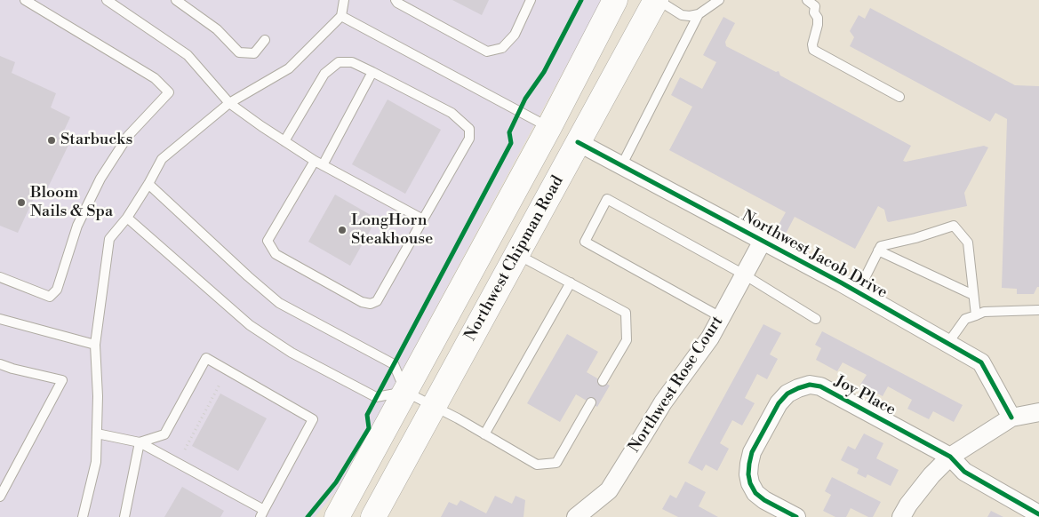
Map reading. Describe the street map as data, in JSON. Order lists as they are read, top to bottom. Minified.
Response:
{"streets":{"main road":["Northwest Chipman Road"],"street":["Northwest Jacob Drive","Northwest Rose Court","Joy Place"]},"crossings":[["Northwest Jacob Drive","Northwest Chipman Road"],["Northwest Jacob Drive","Northwest Rose Court"]],"places":["Starbucks","Bloom Nails & Spa","LongHorn Steakhouse"]}
